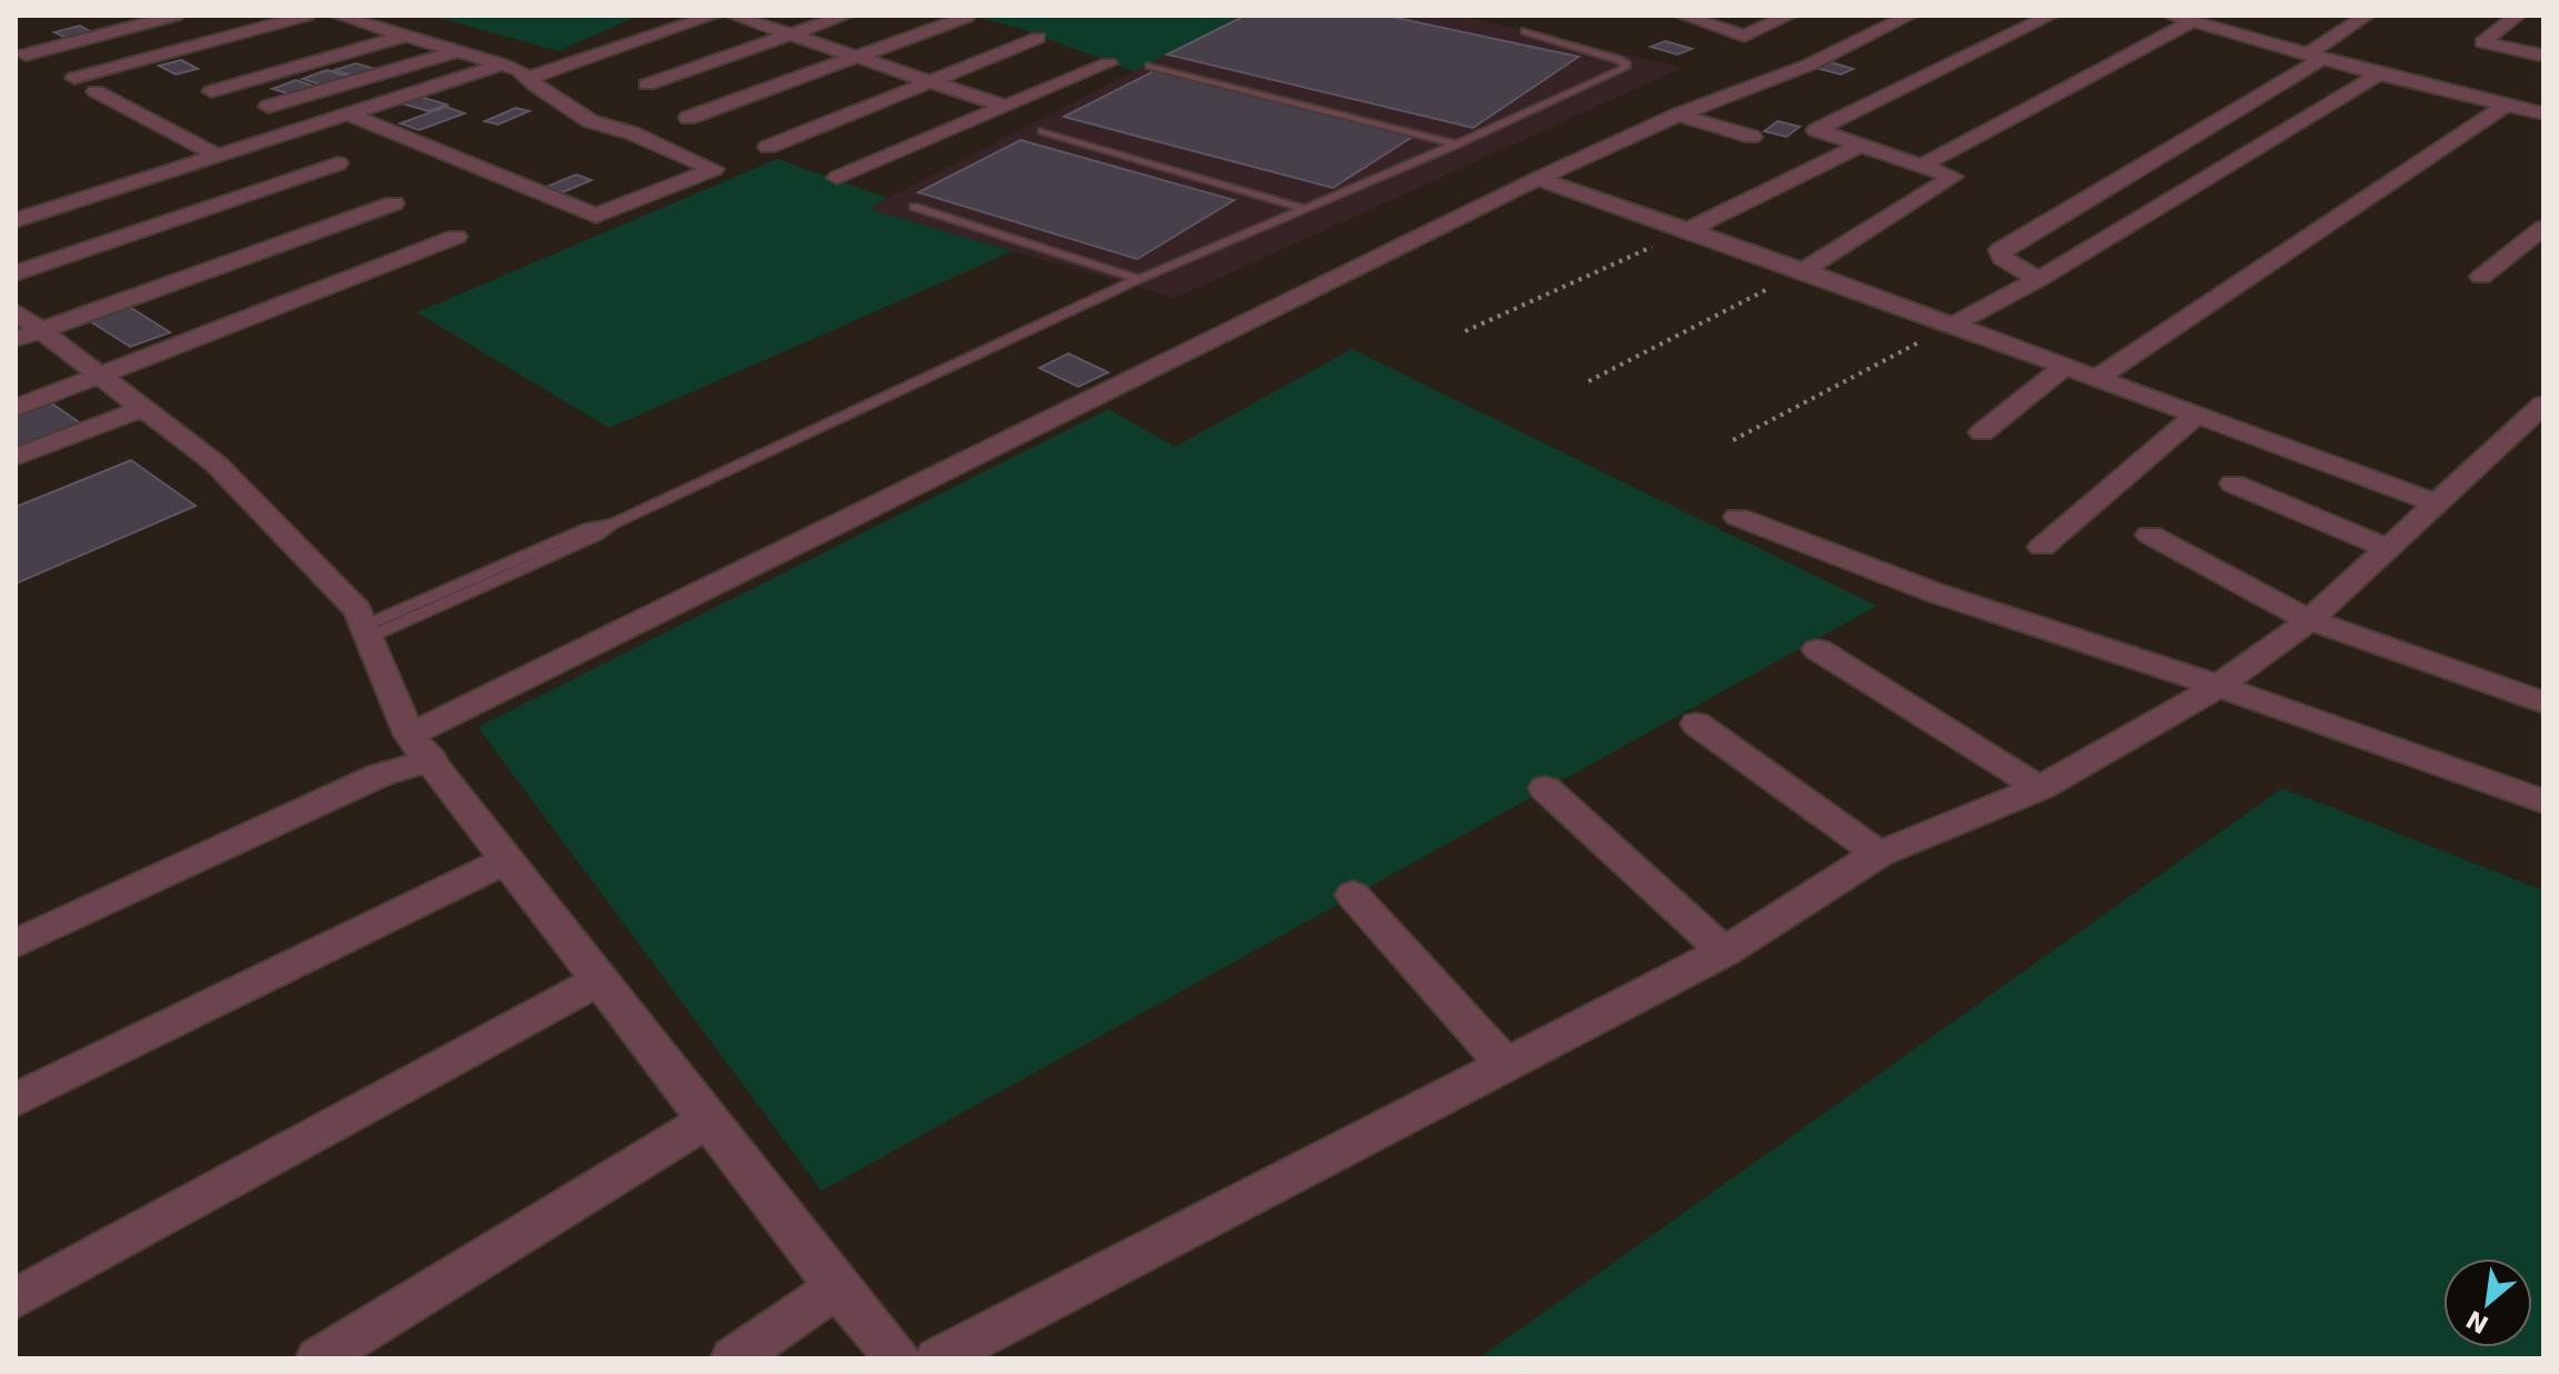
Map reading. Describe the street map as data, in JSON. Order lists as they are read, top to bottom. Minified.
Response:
{"north":"bottom left"}
